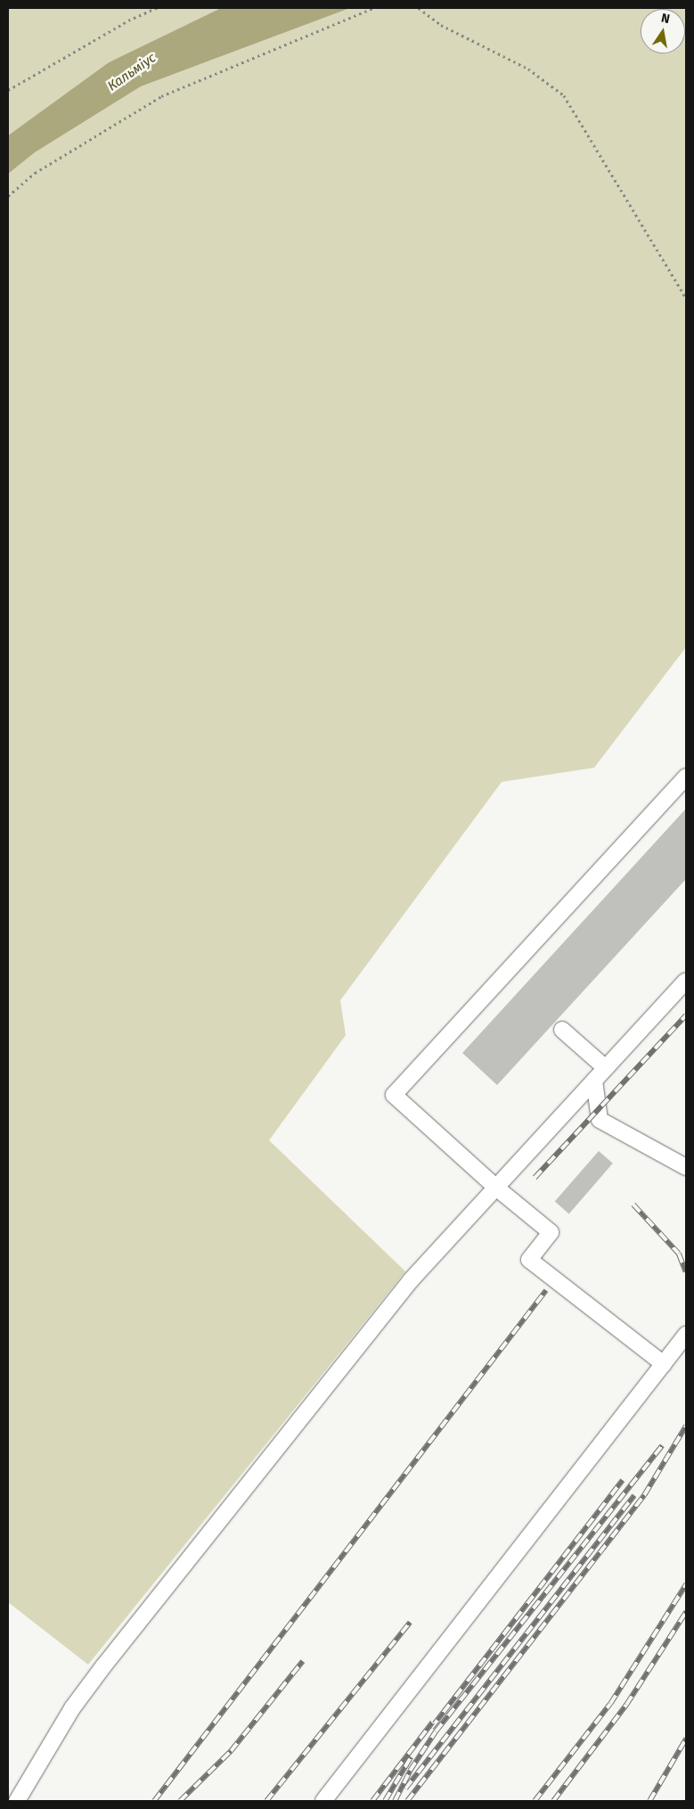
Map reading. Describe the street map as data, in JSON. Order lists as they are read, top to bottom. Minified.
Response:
{"water":["Кальміус"],"north":"top"}
